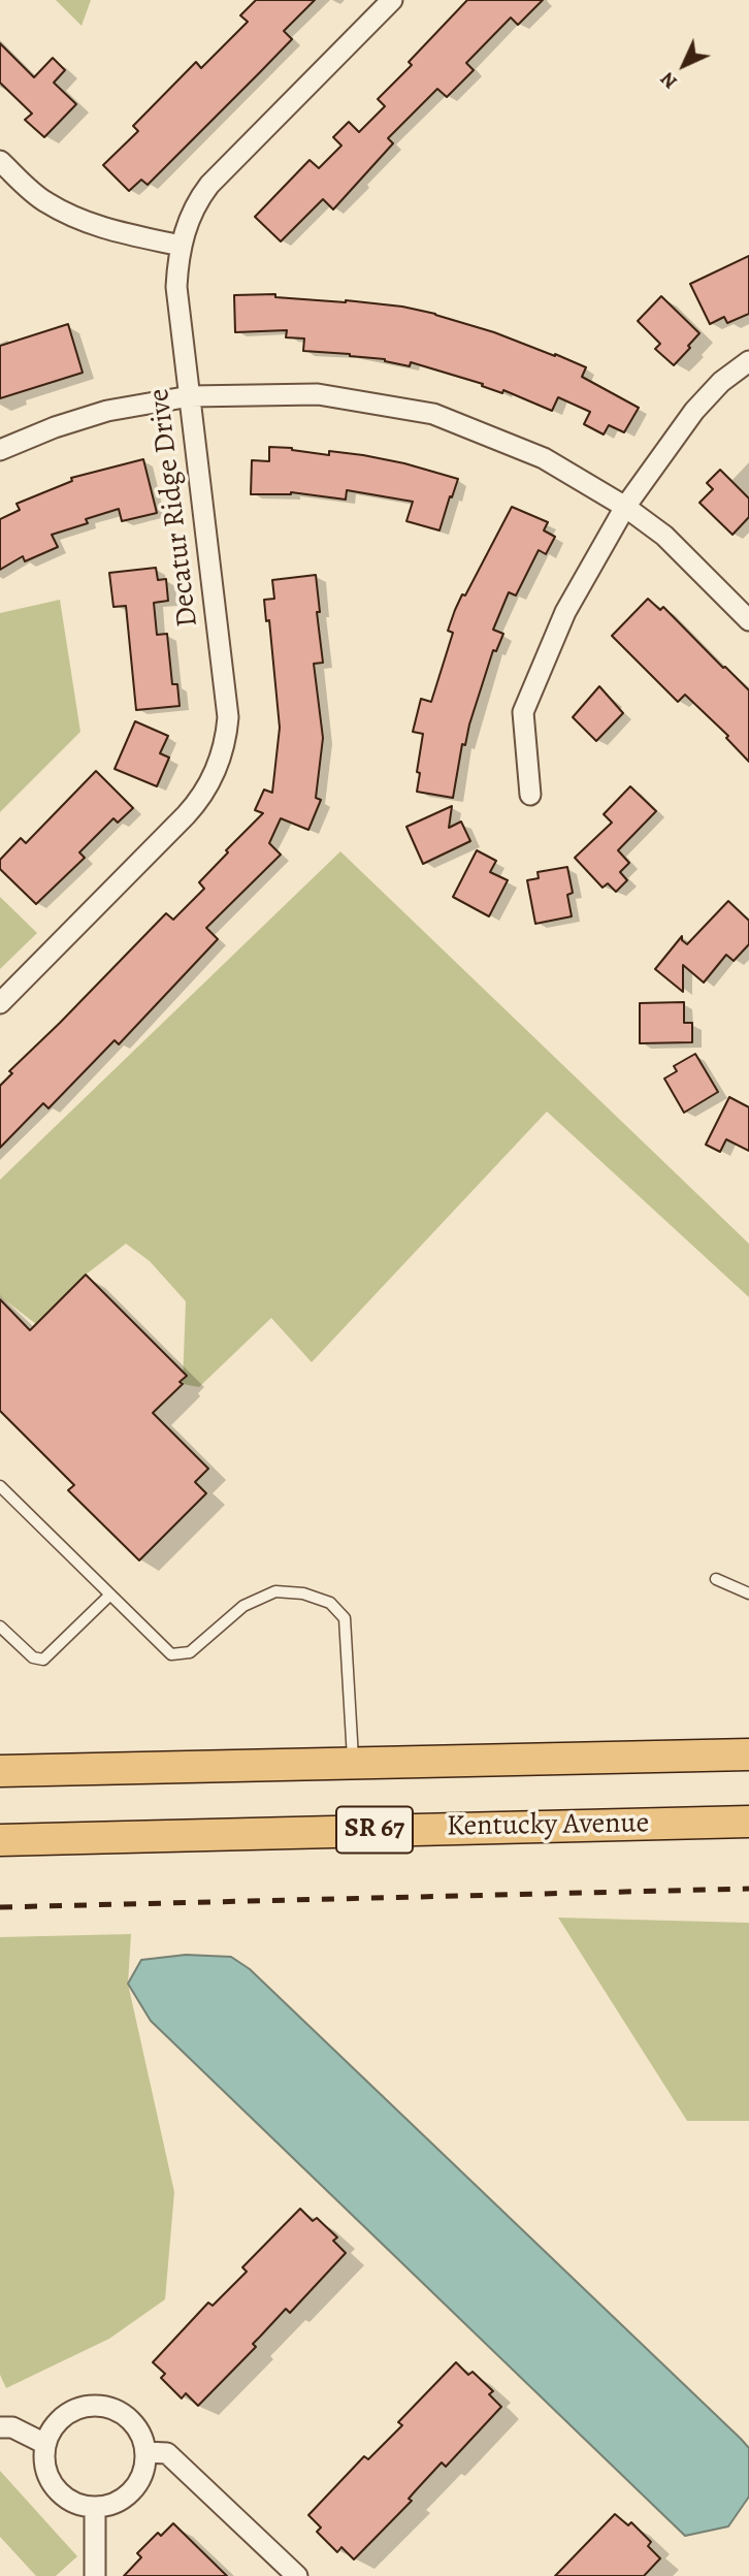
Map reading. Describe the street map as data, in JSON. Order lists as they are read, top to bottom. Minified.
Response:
{"streets":{"main road":["Kentucky Avenue","SR 67"],"street":["Decatur Ridge Drive"]},"north":"bottom left"}
